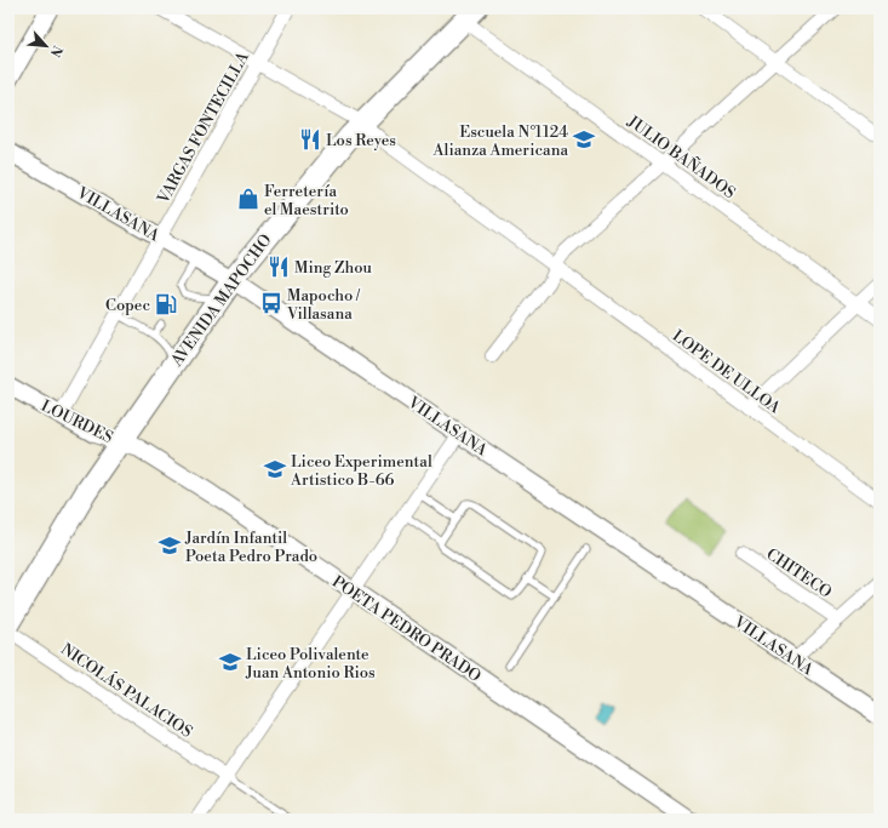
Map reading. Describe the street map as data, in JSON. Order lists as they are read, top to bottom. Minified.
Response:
{"streets":{"main road":["AVENIDA MAPOCHO"],"street":["VARGAS FONTECILLA","JULIO BAÑADOS","VILLASANA","LOPE DE ULLOA","LOURDES","CHITECO","POETA PEDRO PRADO","NICOLÁS PALACIOS"]},"crossings":[["VARGAS FONTECILLA","VILLASANA"],["VARGAS FONTECILLA","LOPE DE ULLOA"],["VARGAS FONTECILLA","LOURDES"],["JULIO BAÑADOS","AVENIDA MAPOCHO"],["VILLASANA","AVENIDA MAPOCHO"],["AVENIDA MAPOCHO","LOPE DE ULLOA"],["AVENIDA MAPOCHO","LOURDES"],["AVENIDA MAPOCHO","POETA PEDRO PRADO"],["LOURDES","POETA PEDRO PRADO"]],"places":{"restaurant":["Los Reyes","Ming Zhou"],"school or university":["Escuela N°1124 Alianza Americana","Liceo Experimental Artistico B-66","Jardín Infantil Poeta Pedro Prado","Liceo Polivalente Juan Antonio Rios"],"shop":["Ferretería el Maestrito"],"bus stop":["Mapocho / Villasana"],"fuel station":["Copec"]},"north":"bottom right"}
